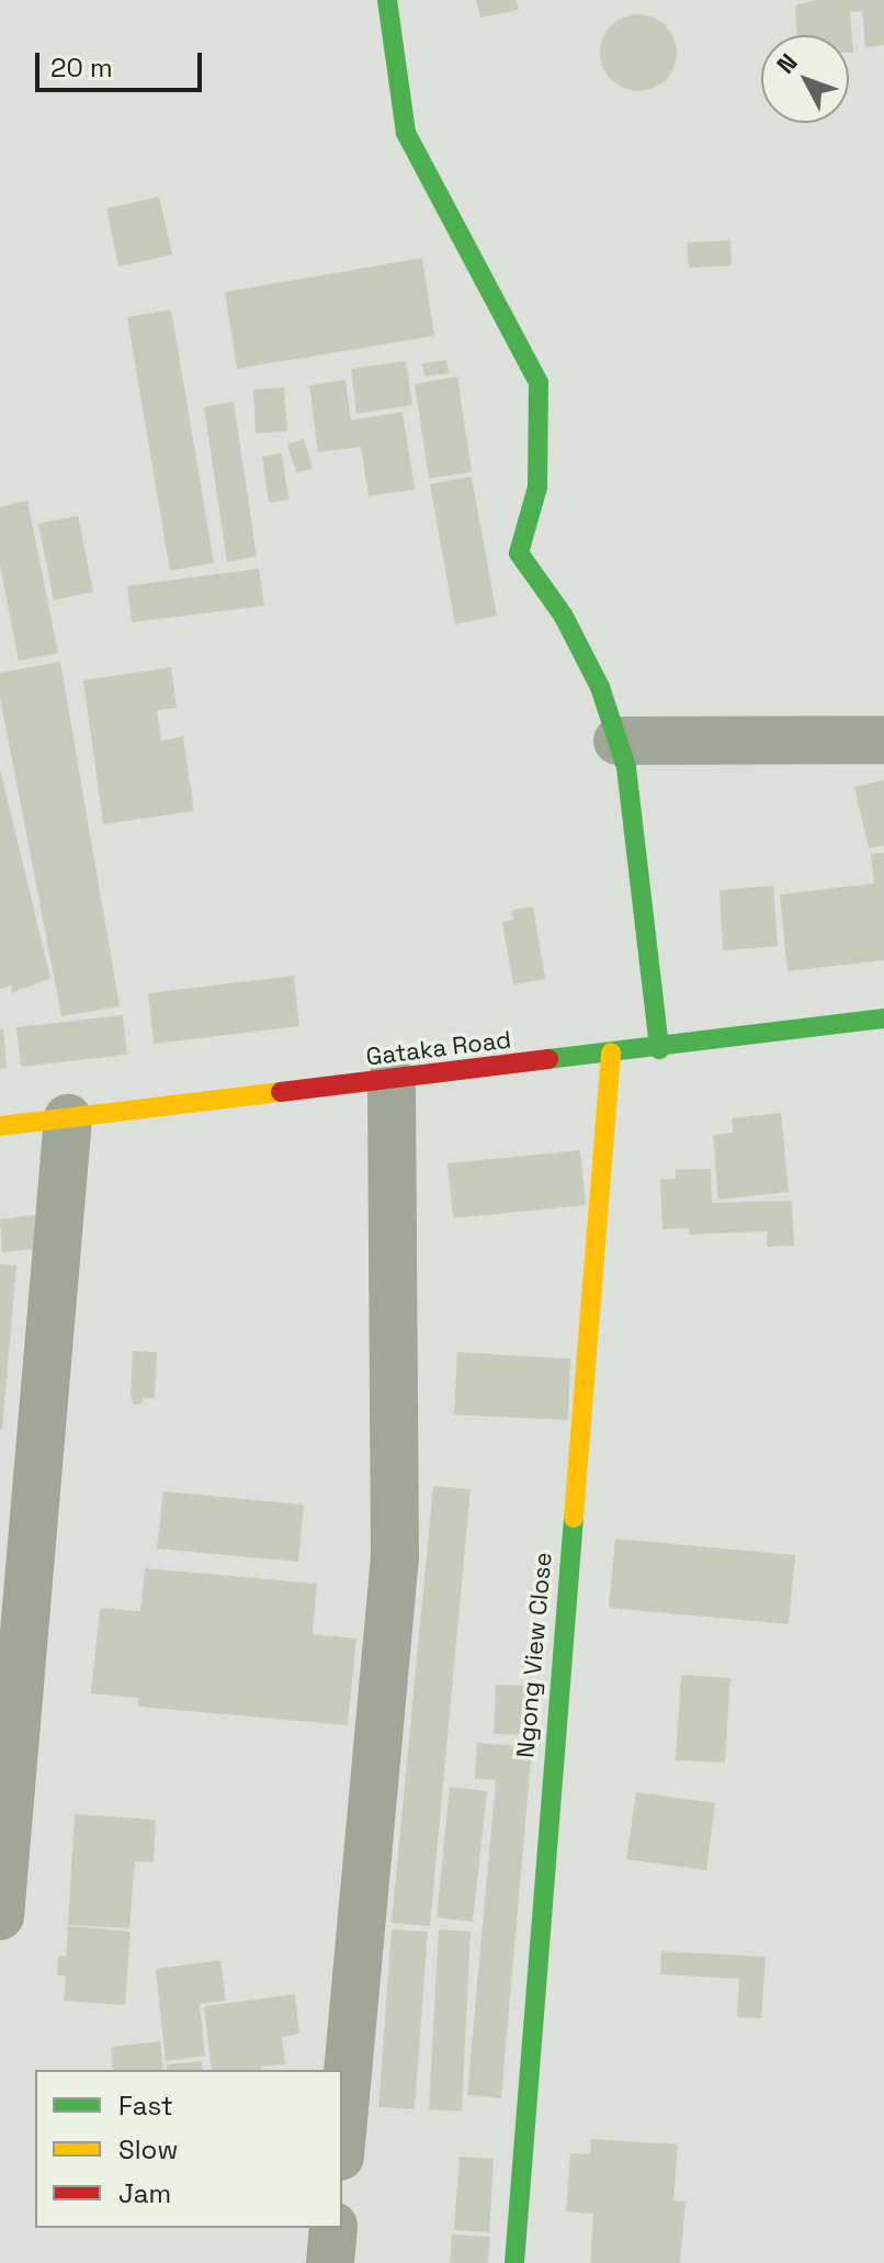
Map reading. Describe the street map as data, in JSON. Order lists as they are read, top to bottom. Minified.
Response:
{"streets":{"street":["Gataka Road","Ngong View Close"]},"crossings":[["Gataka Road","Ngong View Close"]],"legend":["Fast","Slow","Jam"],"scale_bar":"20 m","north":"top left"}
